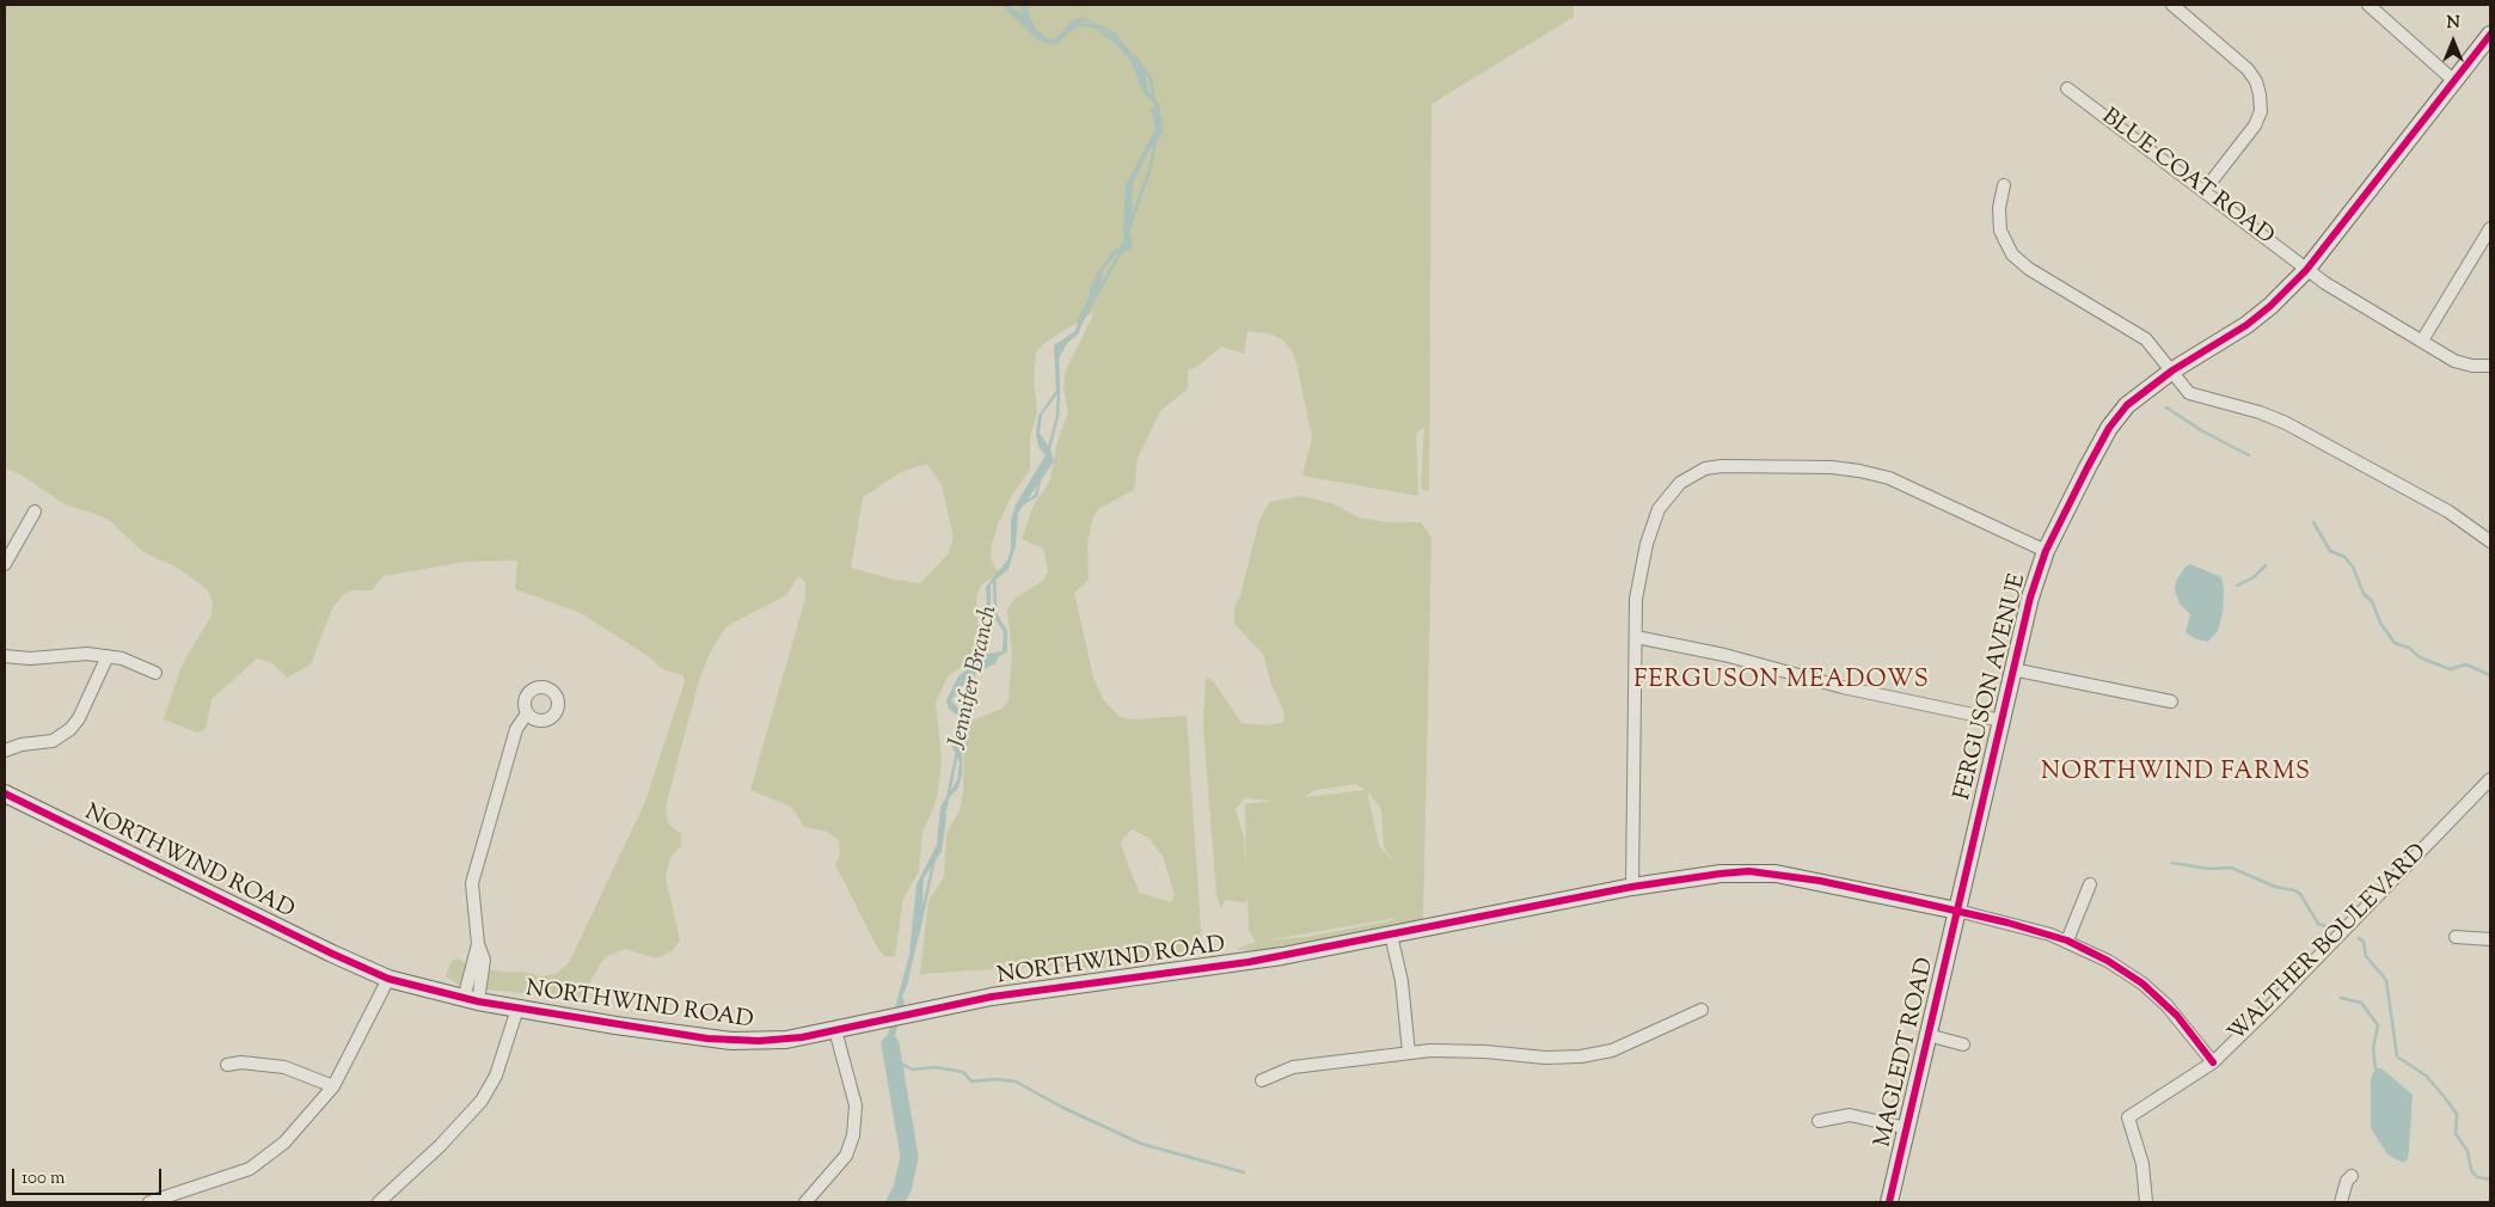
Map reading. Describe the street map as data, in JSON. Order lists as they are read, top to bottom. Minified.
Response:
{"streets":{"street":["BLUE COAT ROAD","FERGUSON AVENUE","NORTHWIND ROAD","WALTHER BOULEVARD","MAGLEDT ROAD"]},"crossings":[["BLUE COAT ROAD","FERGUSON AVENUE"],["FERGUSON AVENUE","NORTHWIND ROAD"],["FERGUSON AVENUE","MAGLEDT ROAD"],["NORTHWIND ROAD","WALTHER BOULEVARD"],["NORTHWIND ROAD","MAGLEDT ROAD"]],"districts":["FERGUSON MEADOWS","NORTHWIND FARMS"],"water":["Jennifer Branch"],"scale_bar":"100 m","north":"top"}
